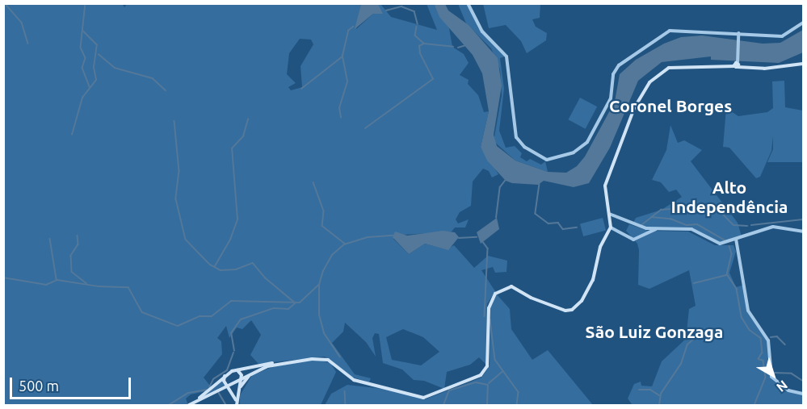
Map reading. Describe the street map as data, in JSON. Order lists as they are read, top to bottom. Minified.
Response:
{"districts":["Coronel Borges","Alto Independência","São Luiz Gonzaga"],"scale_bar":"500 m","north":"bottom right"}
